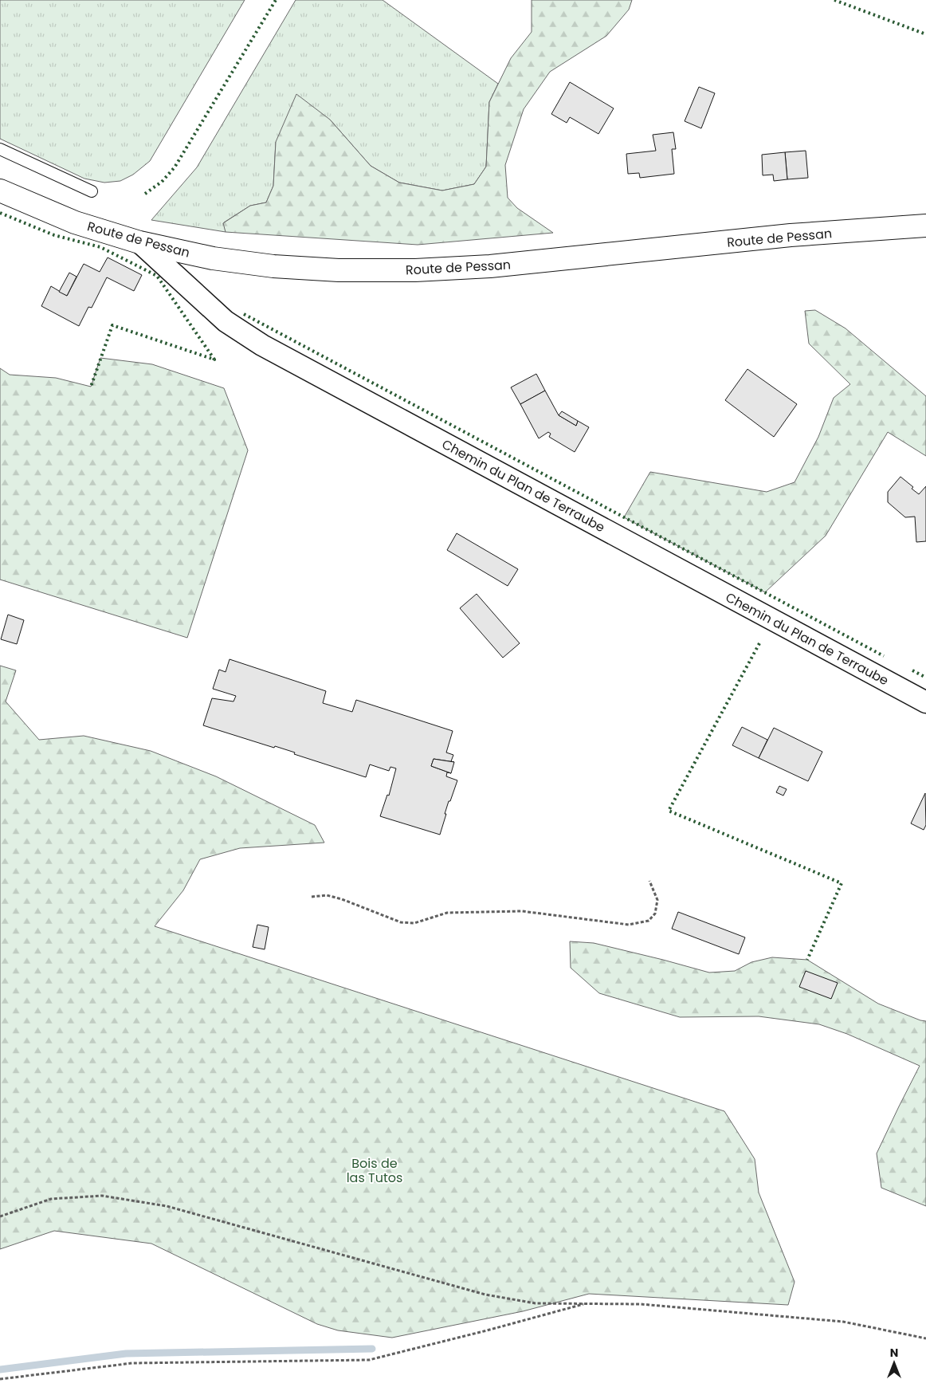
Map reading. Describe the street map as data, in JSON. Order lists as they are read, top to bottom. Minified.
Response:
{"streets":{"main road":["Route de Pessan"],"street":["Chemin du Plan de Terraube"]},"crossings":[["Route de Pessan","Chemin du Plan de Terraube"]],"parks":["Bois de las Tutos"],"north":"top"}
